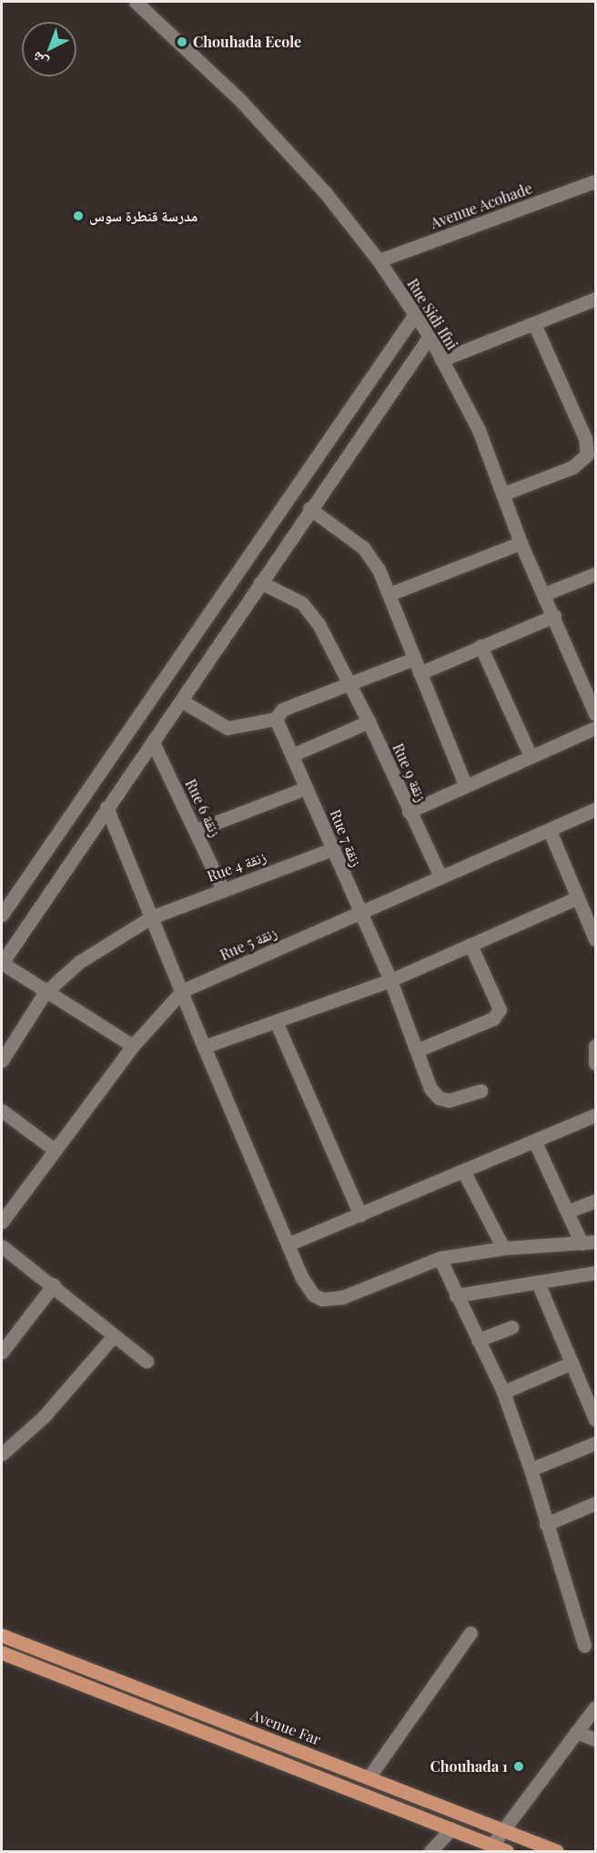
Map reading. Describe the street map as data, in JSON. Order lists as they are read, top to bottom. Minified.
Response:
{"streets":{"main road":["Avenue Far"],"street":["Avenue Acohade","Rue Sidi Ifni","Rue 9 زنقة","Rue 6 زنقة","Rue 7 زنقة","Rue 4 زنقة","Rue 5 زنقة"]},"crossings":[["Avenue Acohade","Rue Sidi Ifni"],["Rue 9 زنقة","Rue 5 زنقة"],["Rue 6 زنقة","Rue 4 زنقة"],["Rue 7 زنقة","Rue 4 زنقة"],["Rue 7 زنقة","Rue 5 زنقة"]],"places":["Chouhada Ecole","مدرسة قنطرة سوس","Chouhada 1"],"north":"bottom left"}
